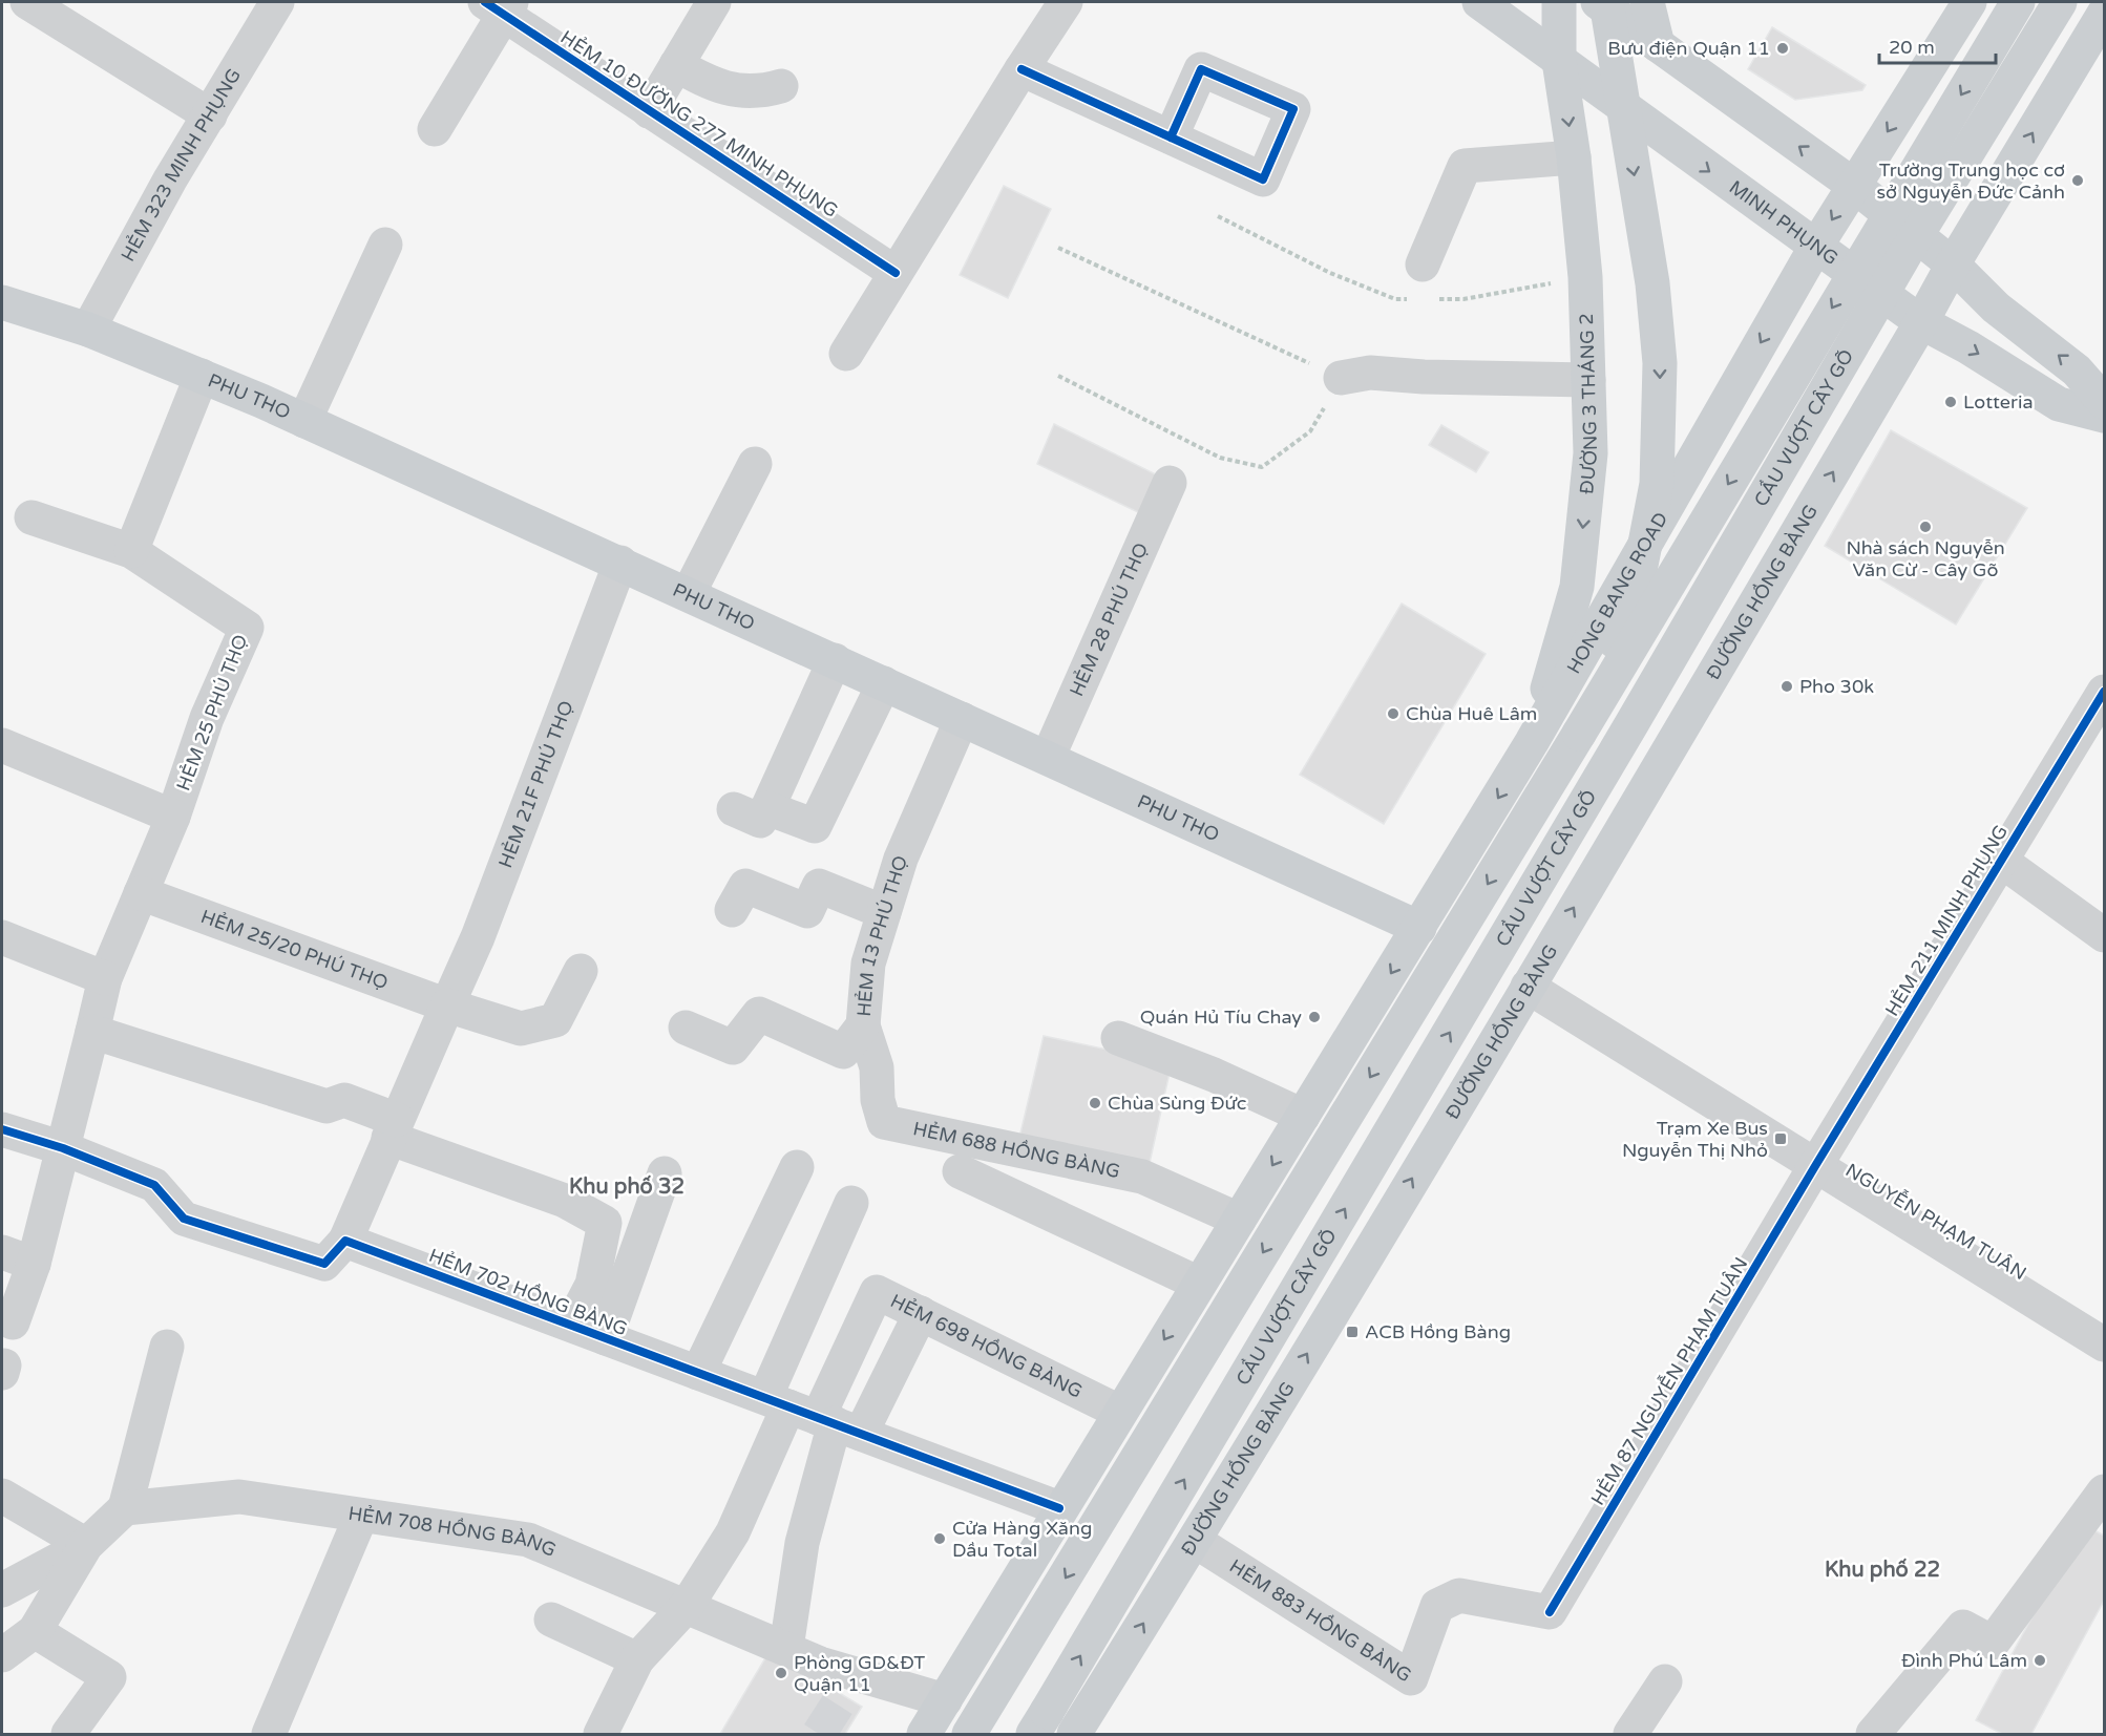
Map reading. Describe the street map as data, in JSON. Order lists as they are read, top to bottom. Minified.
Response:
{"streets":{"main road":["MINH PHỤNG","PHU THO","ĐƯỜNG 3 THÁNG 2","CẦU VƯỢT CÂY GÕ","ĐƯỜNG HỒNG BÀNG","HONG BANG ROAD"],"street":["HẺM 10 ĐƯỜNG 277 MINH PHỤNG","HẺM 323 MINH PHỤNG","HẺM 28 PHÚ THỌ","HẺM 25 PHÚ THỌ","HẺM 21F PHÚ THỌ","HẺM 211 MINH PHỤNG","HẺM 13 PHÚ THỌ","HẺM 25/20 PHÚ THỌ","HẺM 688 HỒNG BÀNG","NGUYỄN PHẠM TUÂN","HẺM 702 HỒNG BÀNG","HẺM 698 HỒNG BÀNG","HẺM 87 NGUYỄN PHẠM TUÂN","HẺM 708 HỒNG BÀNG","HẺM 883 HỒNG BÀNG"]},"crossings":[["HẺM 323 MINH PHỤNG","PHU THO"],["MINH PHỤNG","ĐƯỜNG 3 THÁNG 2"],["MINH PHỤNG","ĐƯỜNG HỒNG BÀNG"],["PHU THO","HẺM 28 PHÚ THỌ"],["PHU THO","HẺM 21F PHÚ THỌ"],["PHU THO","HẺM 13 PHÚ THỌ"],["ĐƯỜNG 3 THÁNG 2","HONG BANG ROAD"],["ĐƯỜNG HỒNG BÀNG","NGUYỄN PHẠM TUÂN"],["ĐƯỜNG HỒNG BÀNG","HẺM 883 HỒNG BÀNG"],["HẺM 25 PHÚ THỌ","HẺM 25/20 PHÚ THỌ"],["HẺM 21F PHÚ THỌ","HẺM 25/20 PHÚ THỌ"],["HẺM 21F PHÚ THỌ","HẺM 702 HỒNG BÀNG"],["HẺM 211 MINH PHỤNG","NGUYỄN PHẠM TUÂN"],["HẺM 211 MINH PHỤNG","HẺM 87 NGUYỄN PHẠM TUÂN"],["HẺM 13 PHÚ THỌ","HẺM 688 HỒNG BÀNG"],["NGUYỄN PHẠM TUÂN","HẺM 87 NGUYỄN PHẠM TUÂN"],["HẺM 702 HỒNG BÀNG","HẺM 698 HỒNG BÀNG"],["HẺM 87 NGUYỄN PHẠM TUÂN","HẺM 883 HỒNG BÀNG"]],"districts":["Khu phố 32","Khu phố 22"],"places":{"other":["Bưu điện Quận 11","Trường Trung học cơ sở Nguyễn Đức Cảnh","Lotteria","Nhà sách Nguyễn Văn Cừ - Cây Gõ","Pho 30k","Chùa Huê Lâm","Quán Hủ Tíu Chay","Chùa Sùng Đức","Cửa Hàng Xăng Dầu Total","Đình Phú Lâm","Phòng GD&ĐT Quận 11"],"transit":["Trạm Xe Bus Nguyễn Thị Nhỏ","ACB Hồng Bàng"]},"scale_bar":"20 m"}
